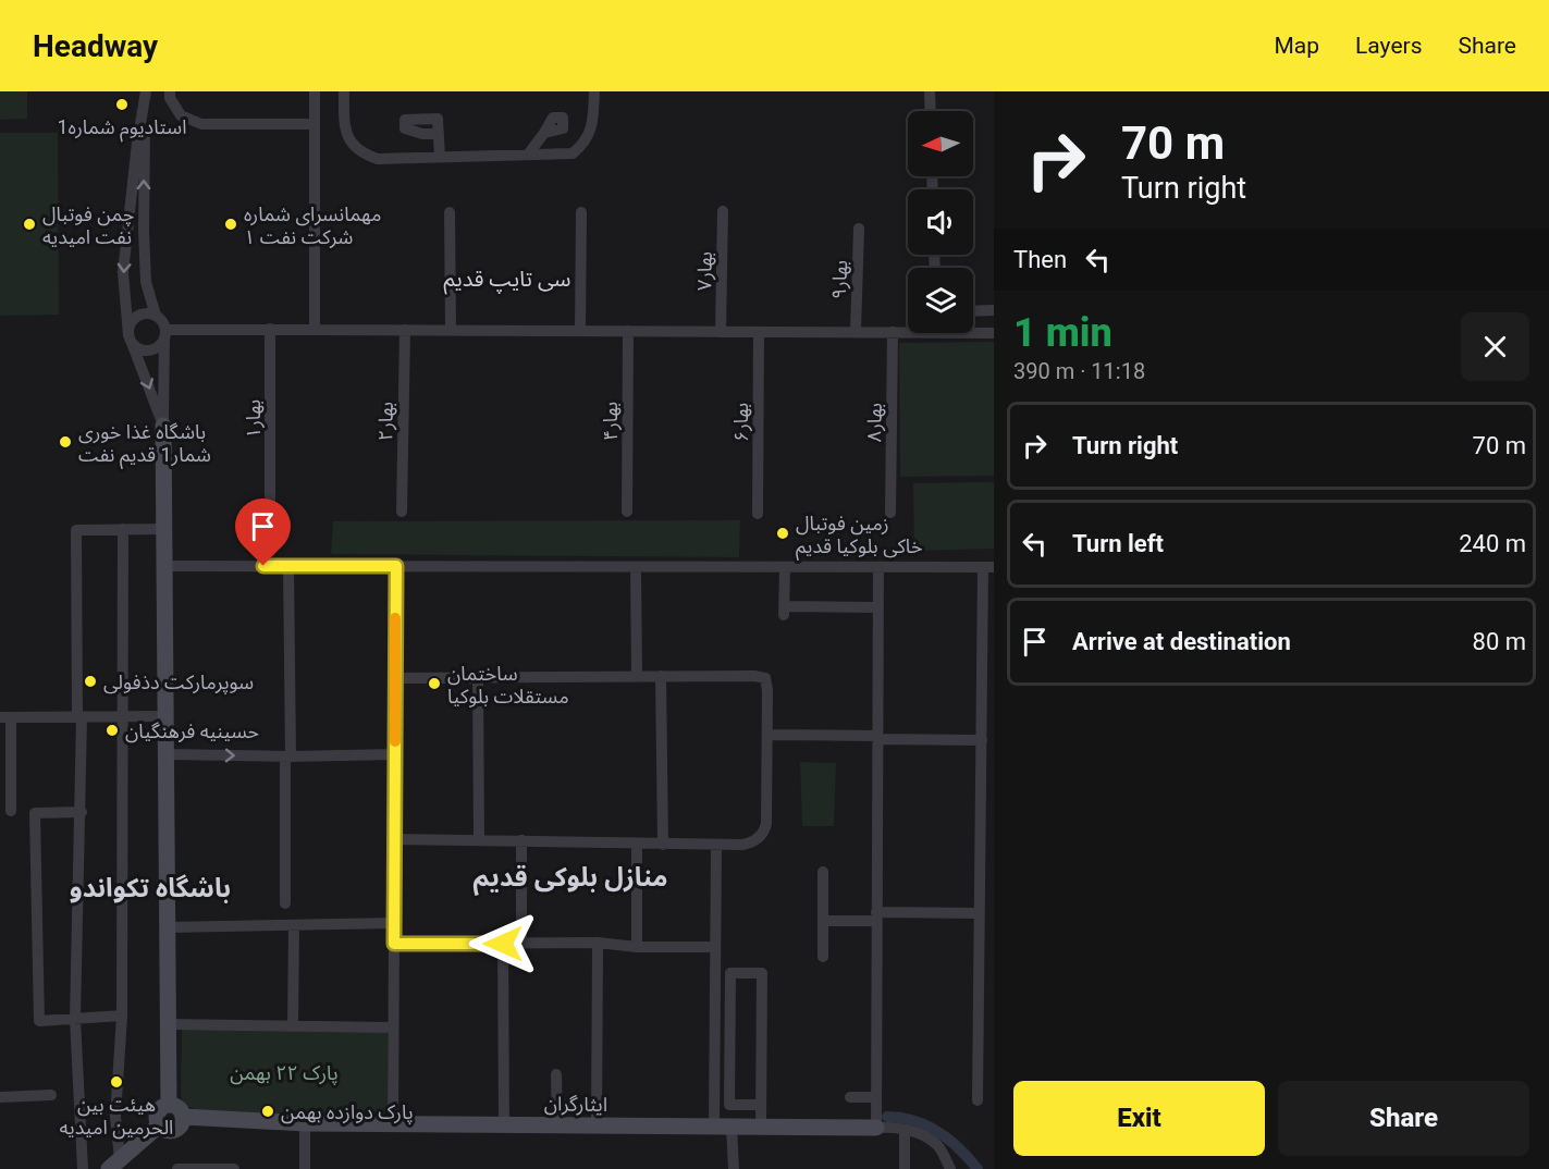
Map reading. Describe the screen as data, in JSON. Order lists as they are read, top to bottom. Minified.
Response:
{"streets":{"street":["بهار۷","بهار۹","بهار۱","بهار۲","بهار۴","بهار۶","بهار۸","ایثارگران"]},"districts":["سی تایپ قدیم","منازل بلوکی قدیم","باشگاه تکواندو"],"parks":["پارک ۲۲ بهمن"],"places":["استادیوم شماره1","چمن فوتبال نفت امیدیه","مهمانسرای شماره ۱ شرکت نفت","باشگاه غذا خوری شمار1 قدیم نفت","زمین فوتبال خاکی بلوکیا قدیم","سوپرمارکت دذفولی","ساختمان مستقلات بلوکیا","حسینیه فرهنگیان","هیئت بین الحرمین امیدیه","پارک دوازده بهمن"],"north":"left","page":{"header":"Headway","nav":["Map","Layers","Share"],"turn":["70 m","Turn right"],"then":"Then","heading":["1 min","390 m · 11:18"],"list":[{"name":"Turn right","value":"70 m"},{"name":"Turn left","value":"240 m"},{"name":"Arrive at destination","value":"80 m"}],"buttons":["Exit","Share"]}}
